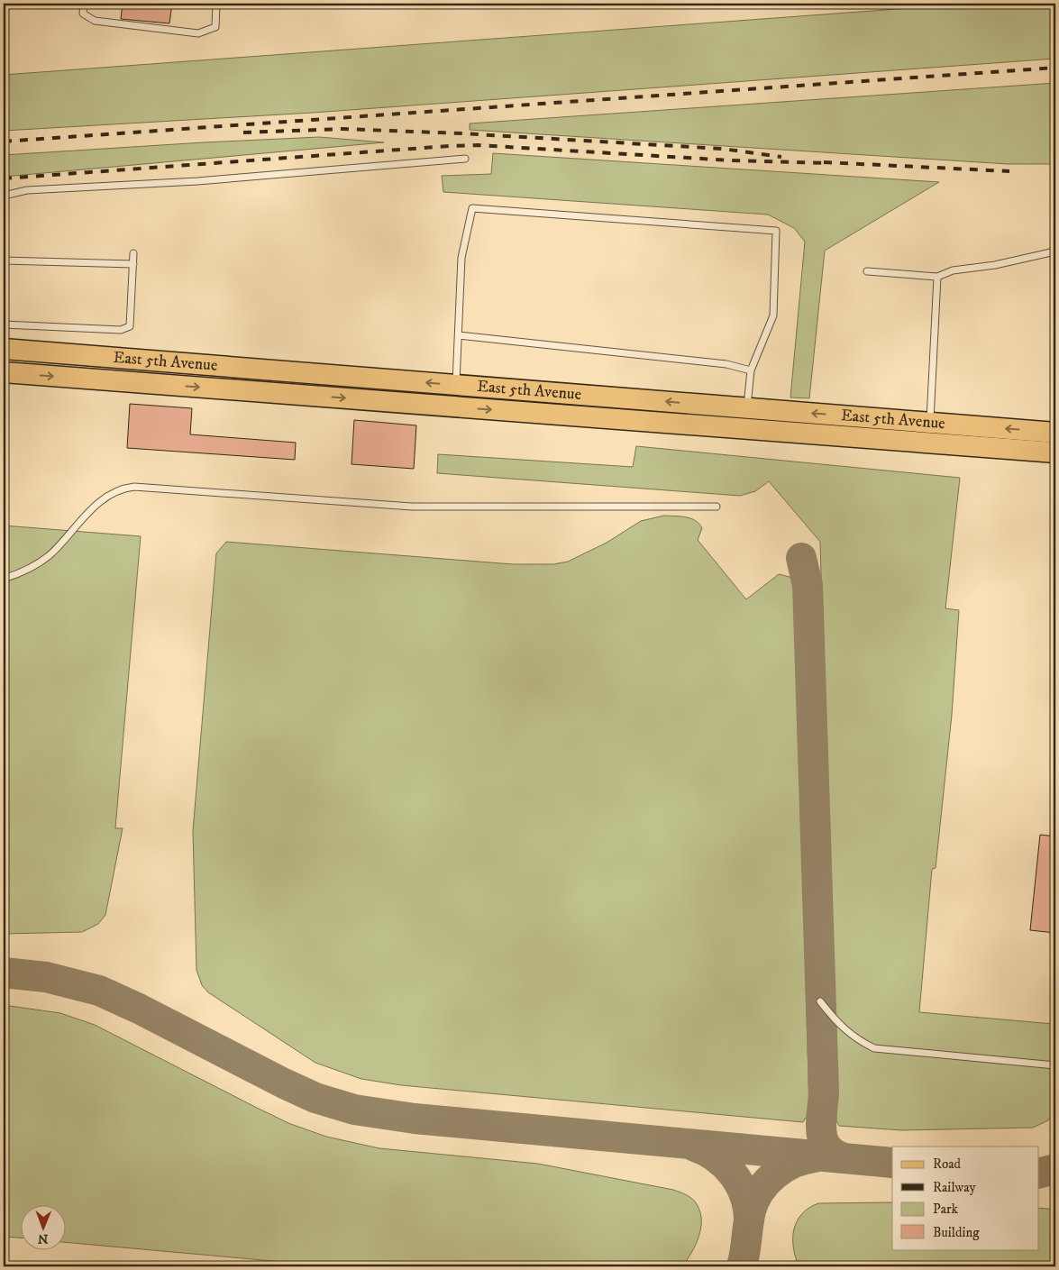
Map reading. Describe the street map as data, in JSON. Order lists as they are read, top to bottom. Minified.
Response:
{"streets":{"main road":["East 5th Avenue"]},"legend":["Road","Railway","Park","Building"],"north":"bottom"}
